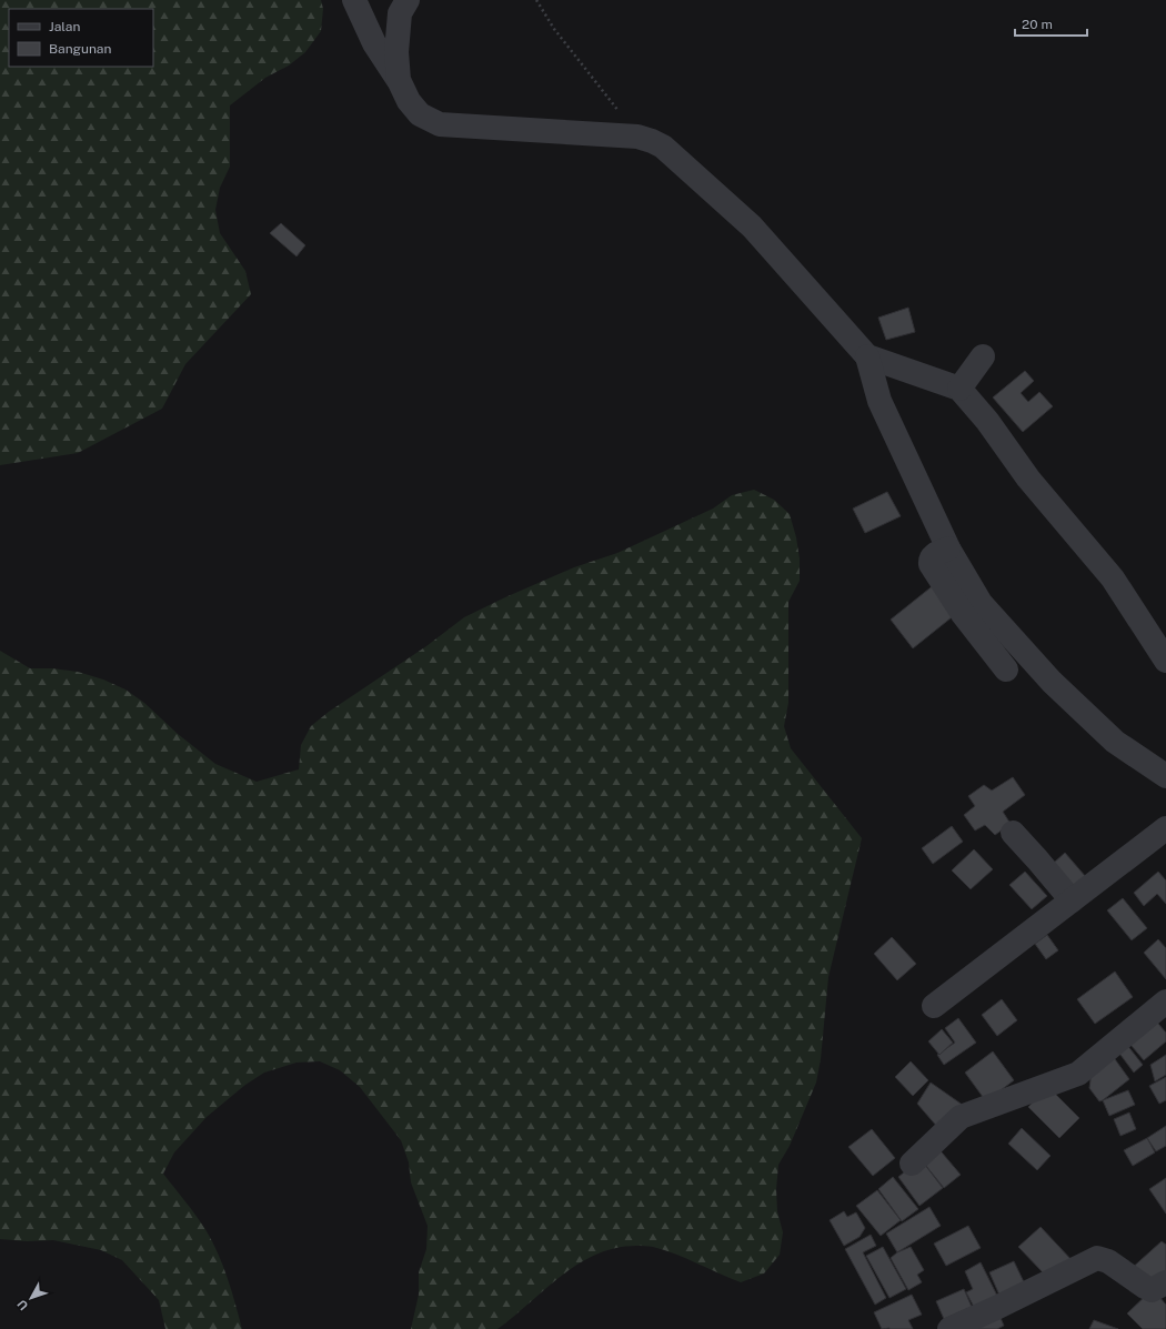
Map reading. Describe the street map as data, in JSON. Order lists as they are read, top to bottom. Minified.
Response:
{"legend":["Jalan","Bangunan"],"scale_bar":"20 m","north":"bottom left"}
